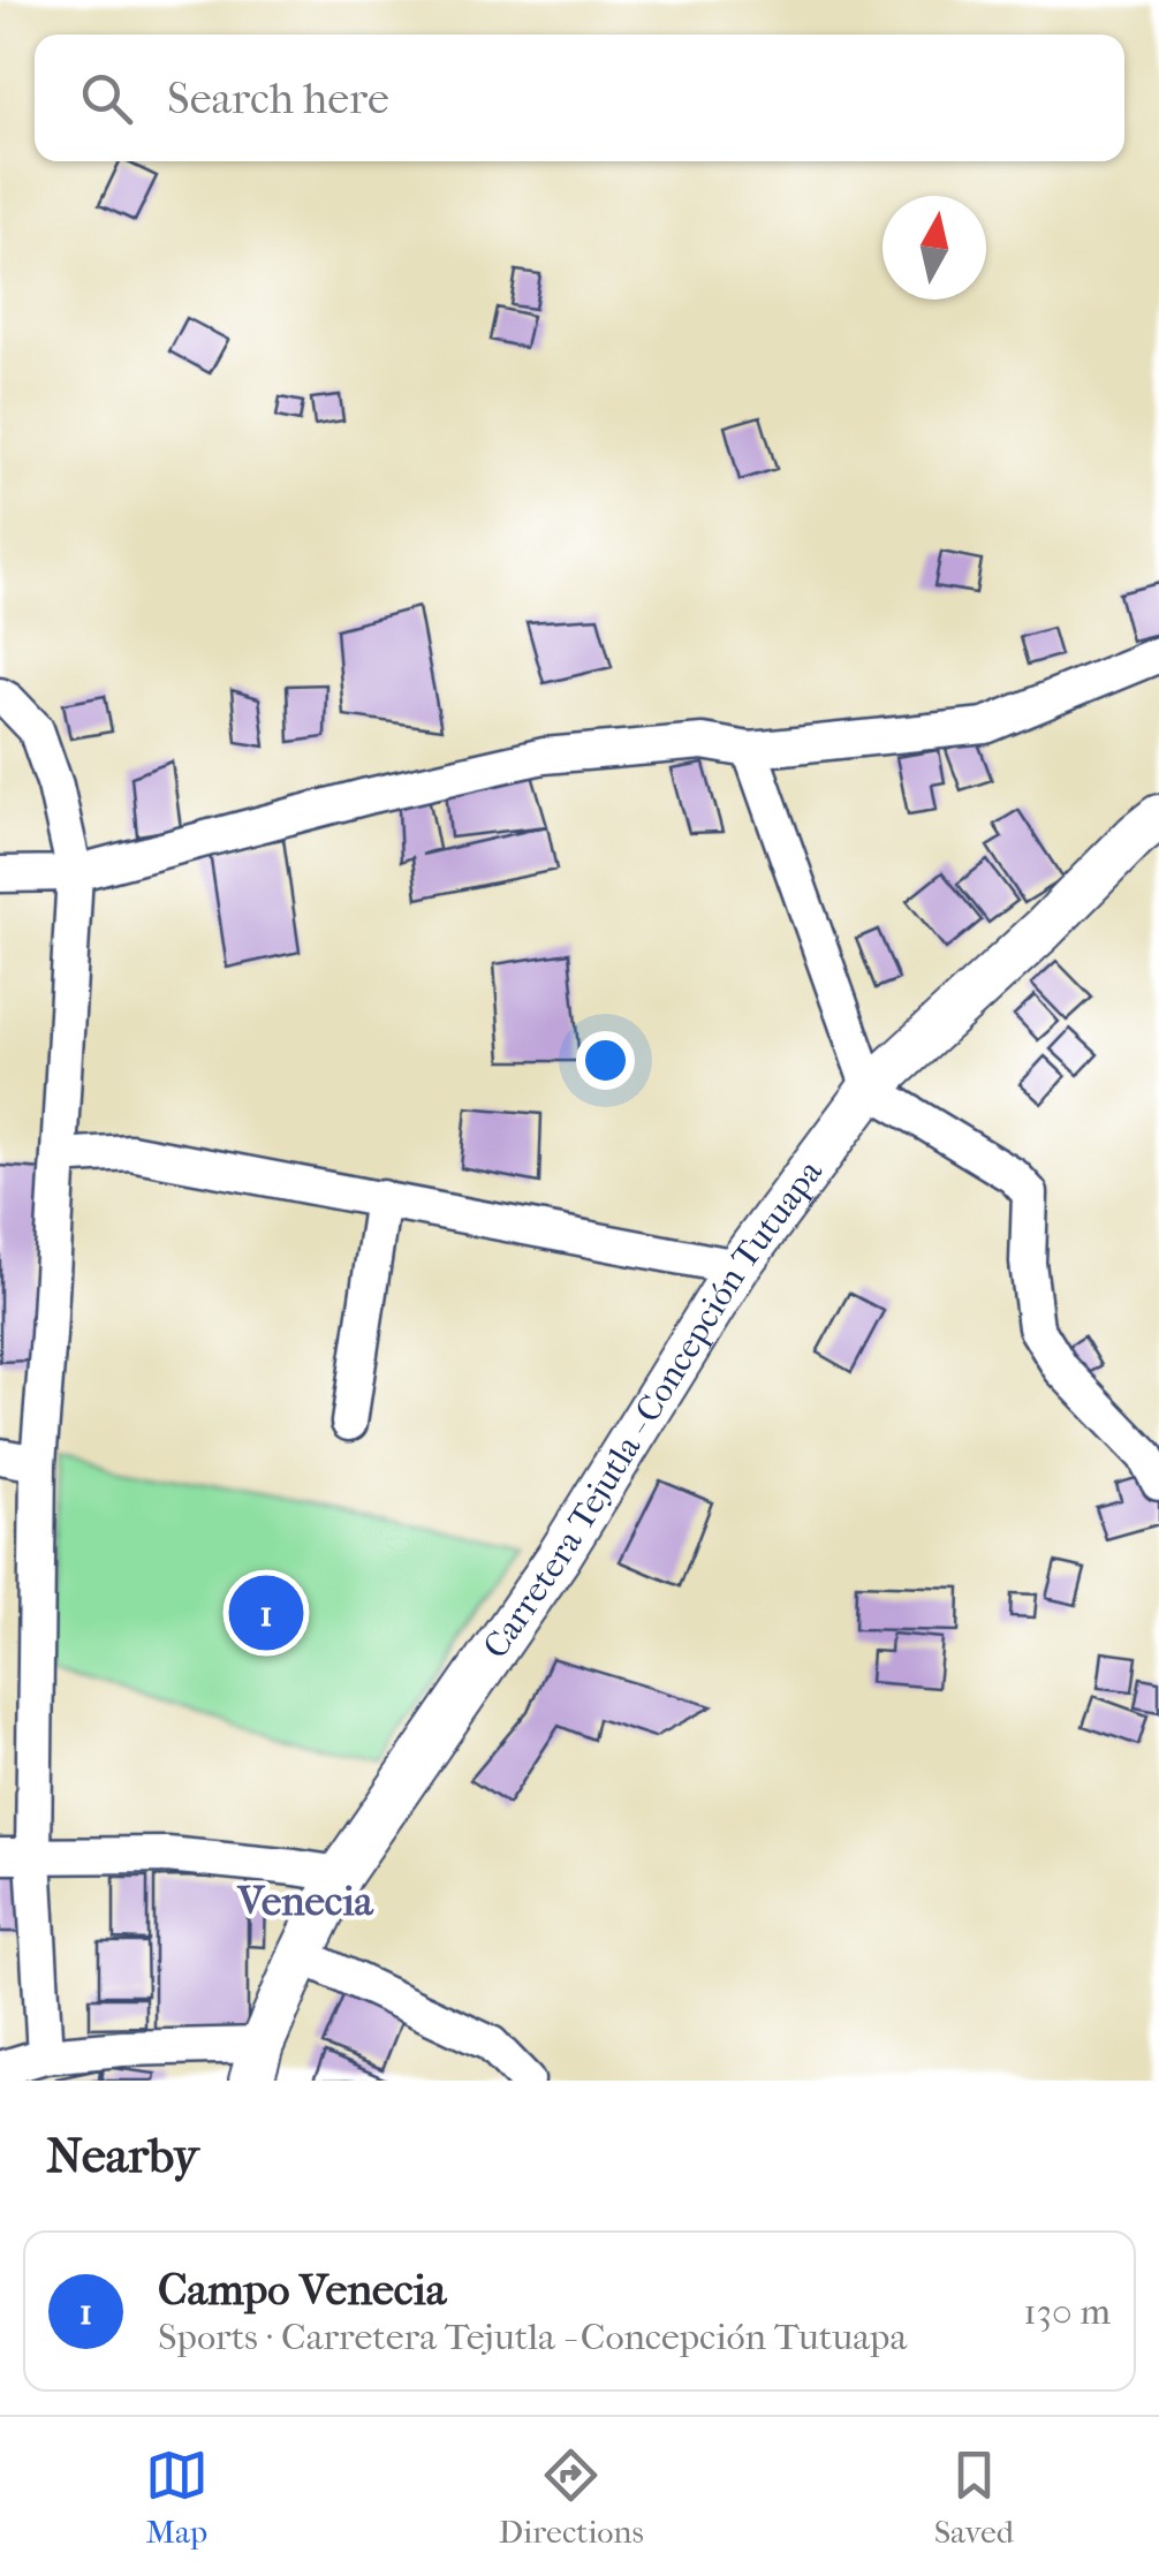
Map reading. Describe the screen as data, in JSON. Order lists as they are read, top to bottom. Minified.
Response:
{"streets":{"street":["Carretera Tejutla - Concepción Tutuapa"]},"districts":["Venecia"],"north":"top","page":{"search":"Search here","pins":"1","heading":"Nearby","list":[{"mark":"1","name":"Campo Venecia","note":"Sports · Carretera Tejutla - Concepción Tutuapa","value":"130 m"}],"nav":["Map","Directions","Saved"]}}
